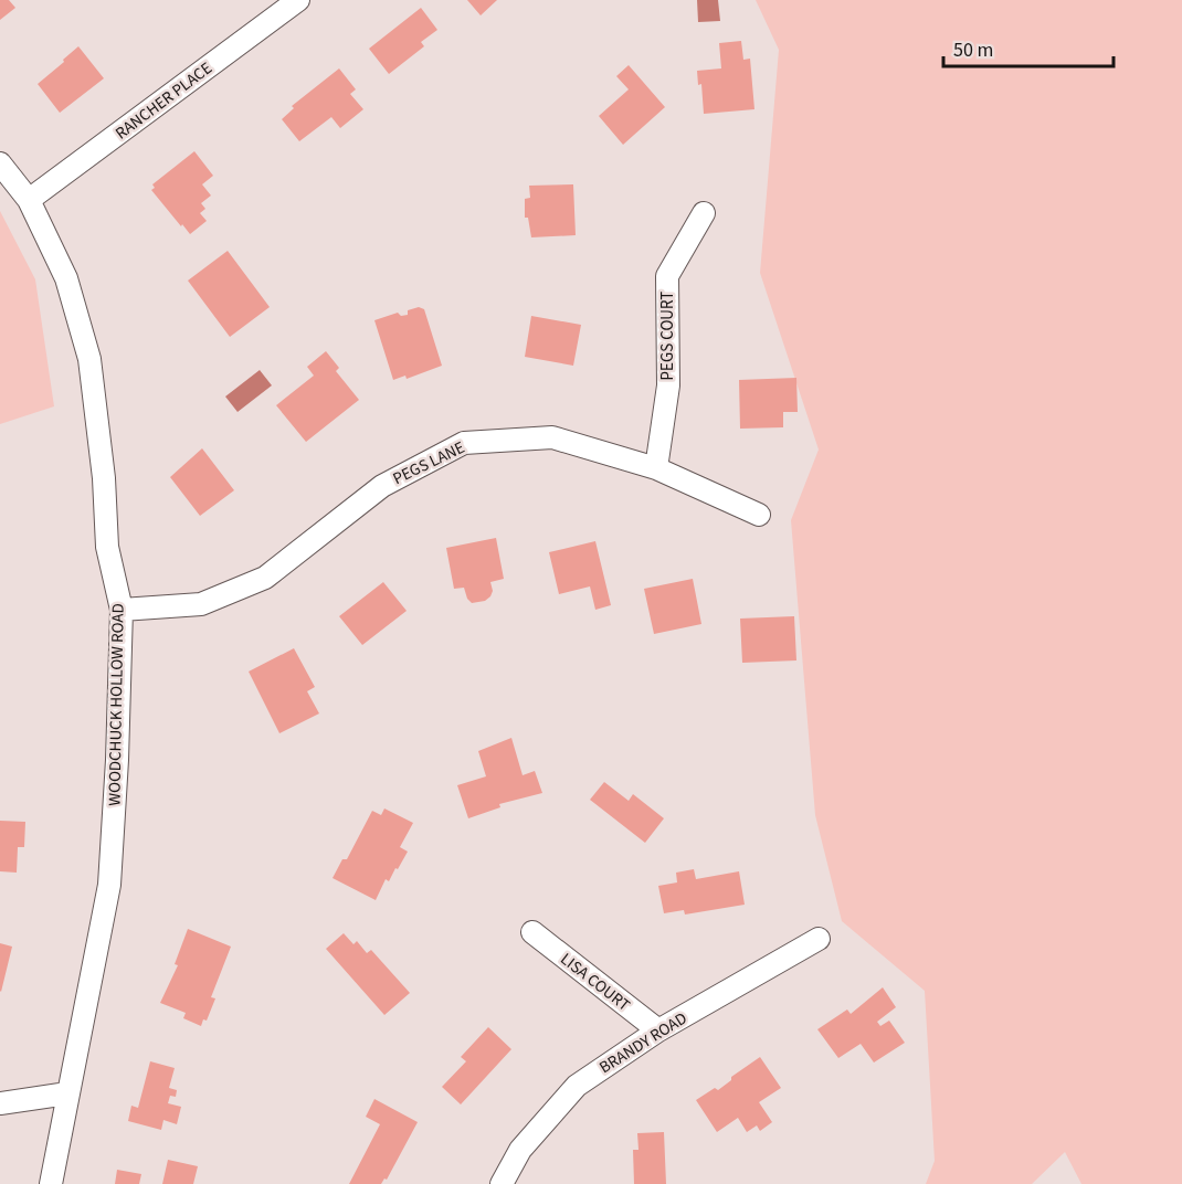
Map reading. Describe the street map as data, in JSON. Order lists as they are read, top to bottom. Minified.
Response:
{"streets":{"street":["RANCHER PLACE","PEGS COURT","PEGS LANE","WOODCHUCK HOLLOW ROAD","LISA COURT","BRANDY ROAD"]},"crossings":[["RANCHER PLACE","WOODCHUCK HOLLOW ROAD"],["PEGS COURT","PEGS LANE"],["PEGS LANE","WOODCHUCK HOLLOW ROAD"],["LISA COURT","BRANDY ROAD"]],"scale_bar":"50 m"}
